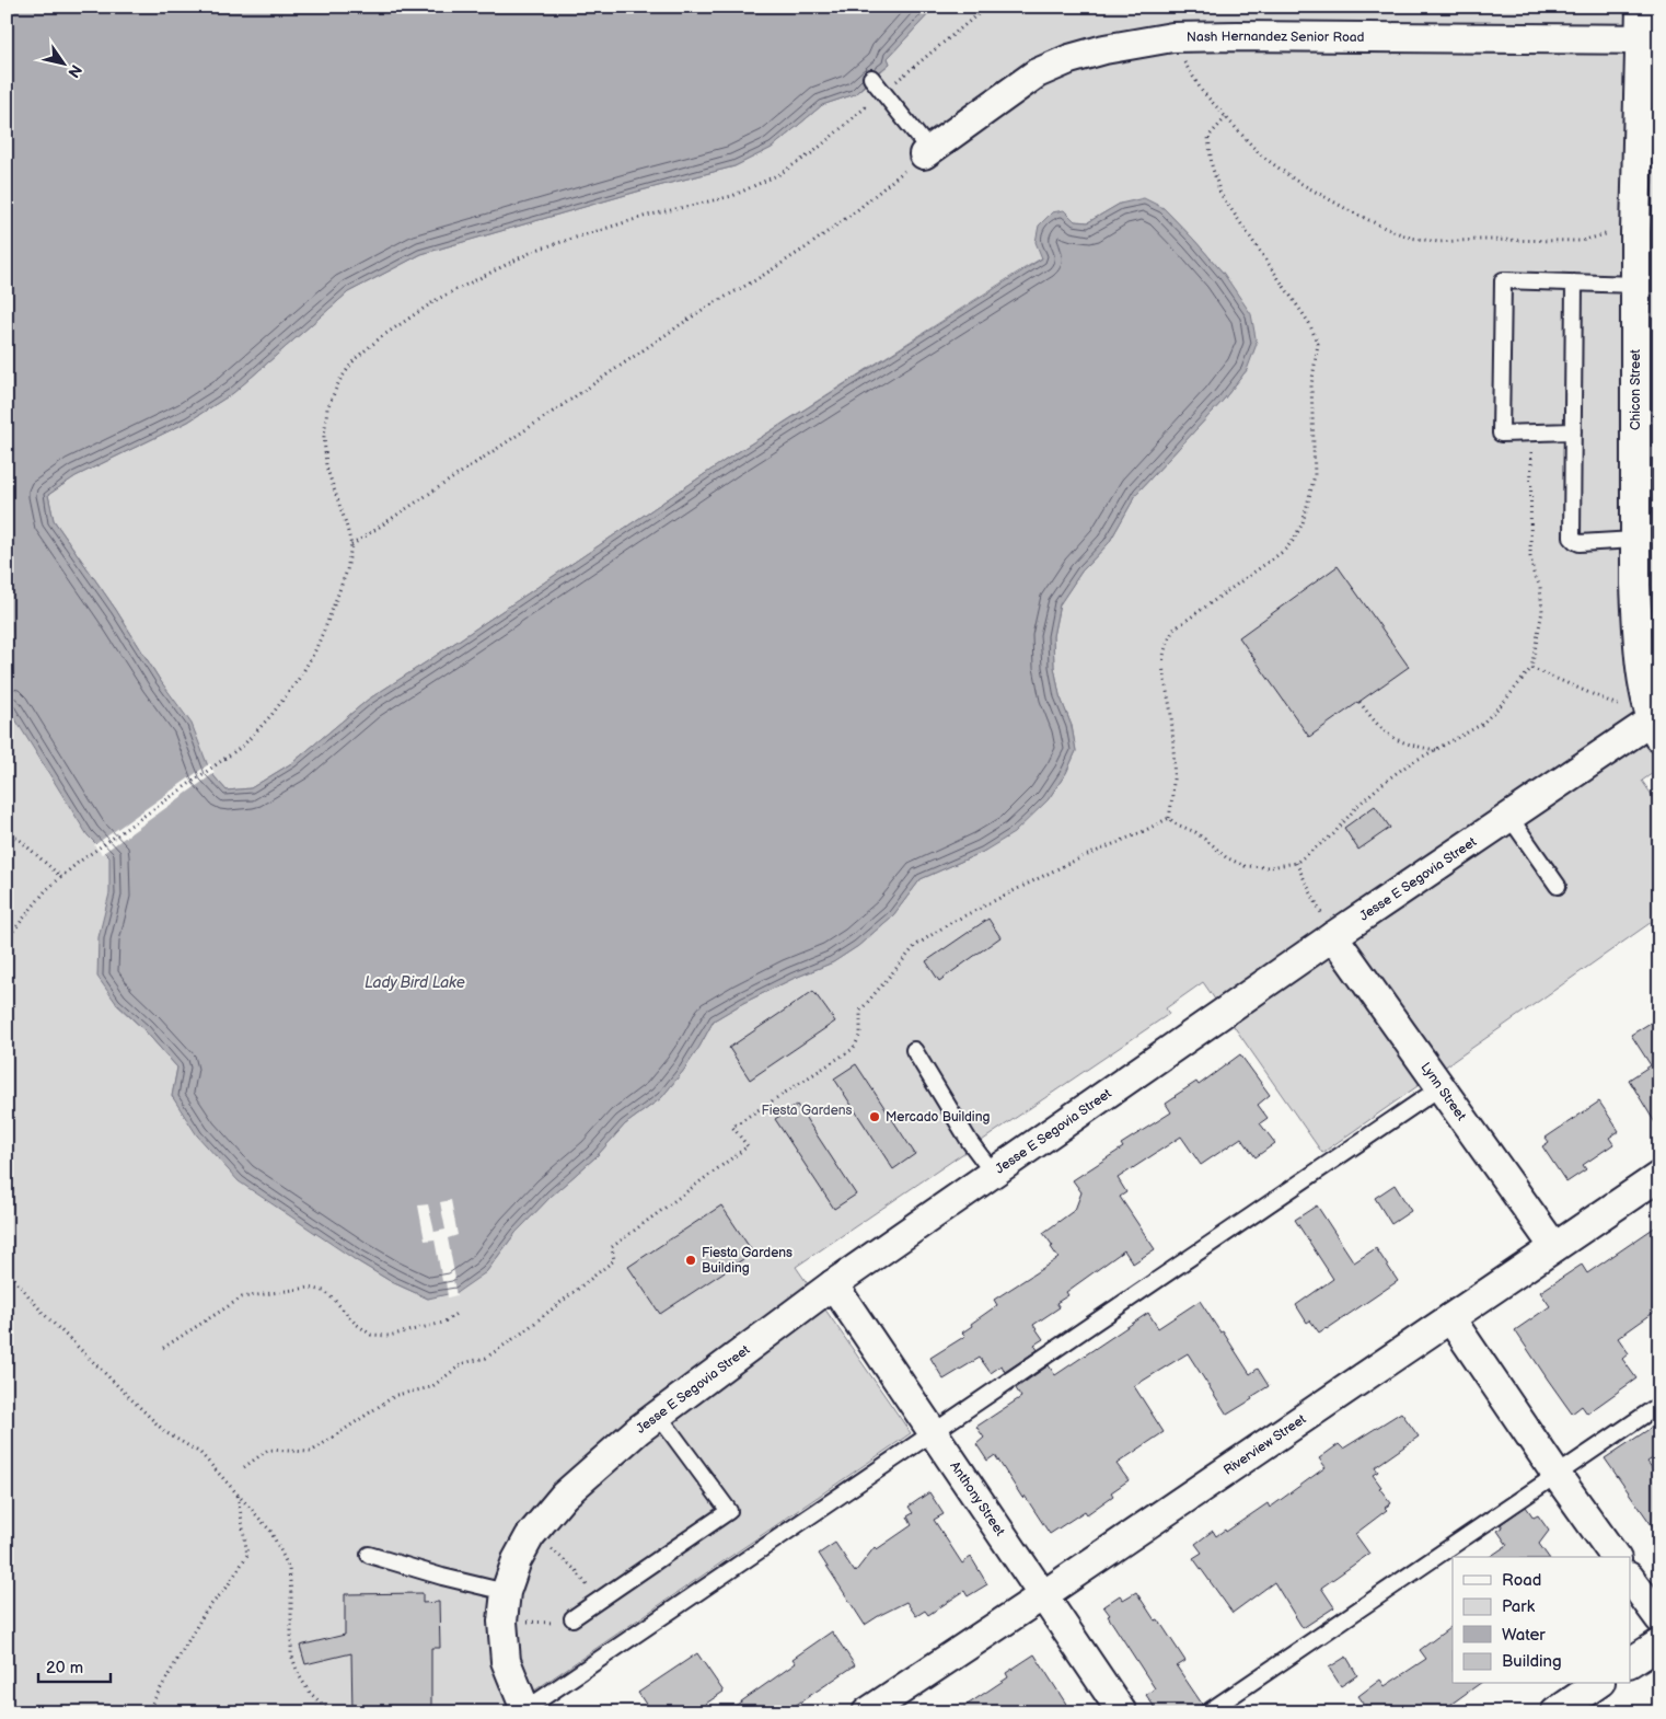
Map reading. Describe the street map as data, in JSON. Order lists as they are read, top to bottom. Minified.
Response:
{"streets":{"street":["Nash Hernandez Senior Road","Chicon Street","Jesse E Segovia Street","Lynn Street","Riverview Street","Anthony Street"]},"crossings":[["Nash Hernandez Senior Road","Chicon Street"],["Chicon Street","Jesse E Segovia Street"],["Jesse E Segovia Street","Lynn Street"],["Jesse E Segovia Street","Anthony Street"],["Lynn Street","Riverview Street"],["Riverview Street","Anthony Street"]],"water":["Lady Bird Lake"],"parks":["Fiesta Gardens"],"places":["Mercado Building","Fiesta Gardens Building"],"legend":["Road","Park","Water","Building"],"scale_bar":"20 m","north":"bottom right"}
